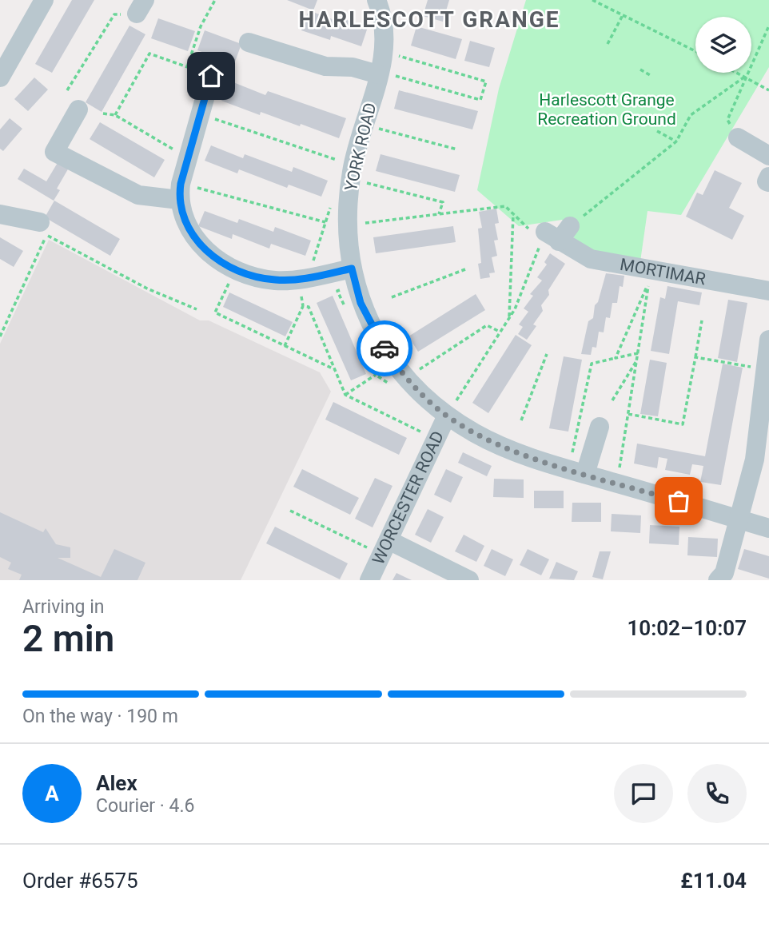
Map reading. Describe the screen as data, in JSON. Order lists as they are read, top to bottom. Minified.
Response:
{"streets":{"street":["YORK ROAD","MORTIMAR","WORCESTER ROAD"]},"crossings":[["YORK ROAD","WORCESTER ROAD"]],"districts":["HARLESCOTT GRANGE"],"parks":["Harlescott Grange Recreation Ground"],"page":{"heading":["2 min","Arriving in","10:02–10:07"],"panel":["Alex","Courier · 4.6","Order #6575","£11.04"],"bar":"On the way · 190 m","round":"A"}}
